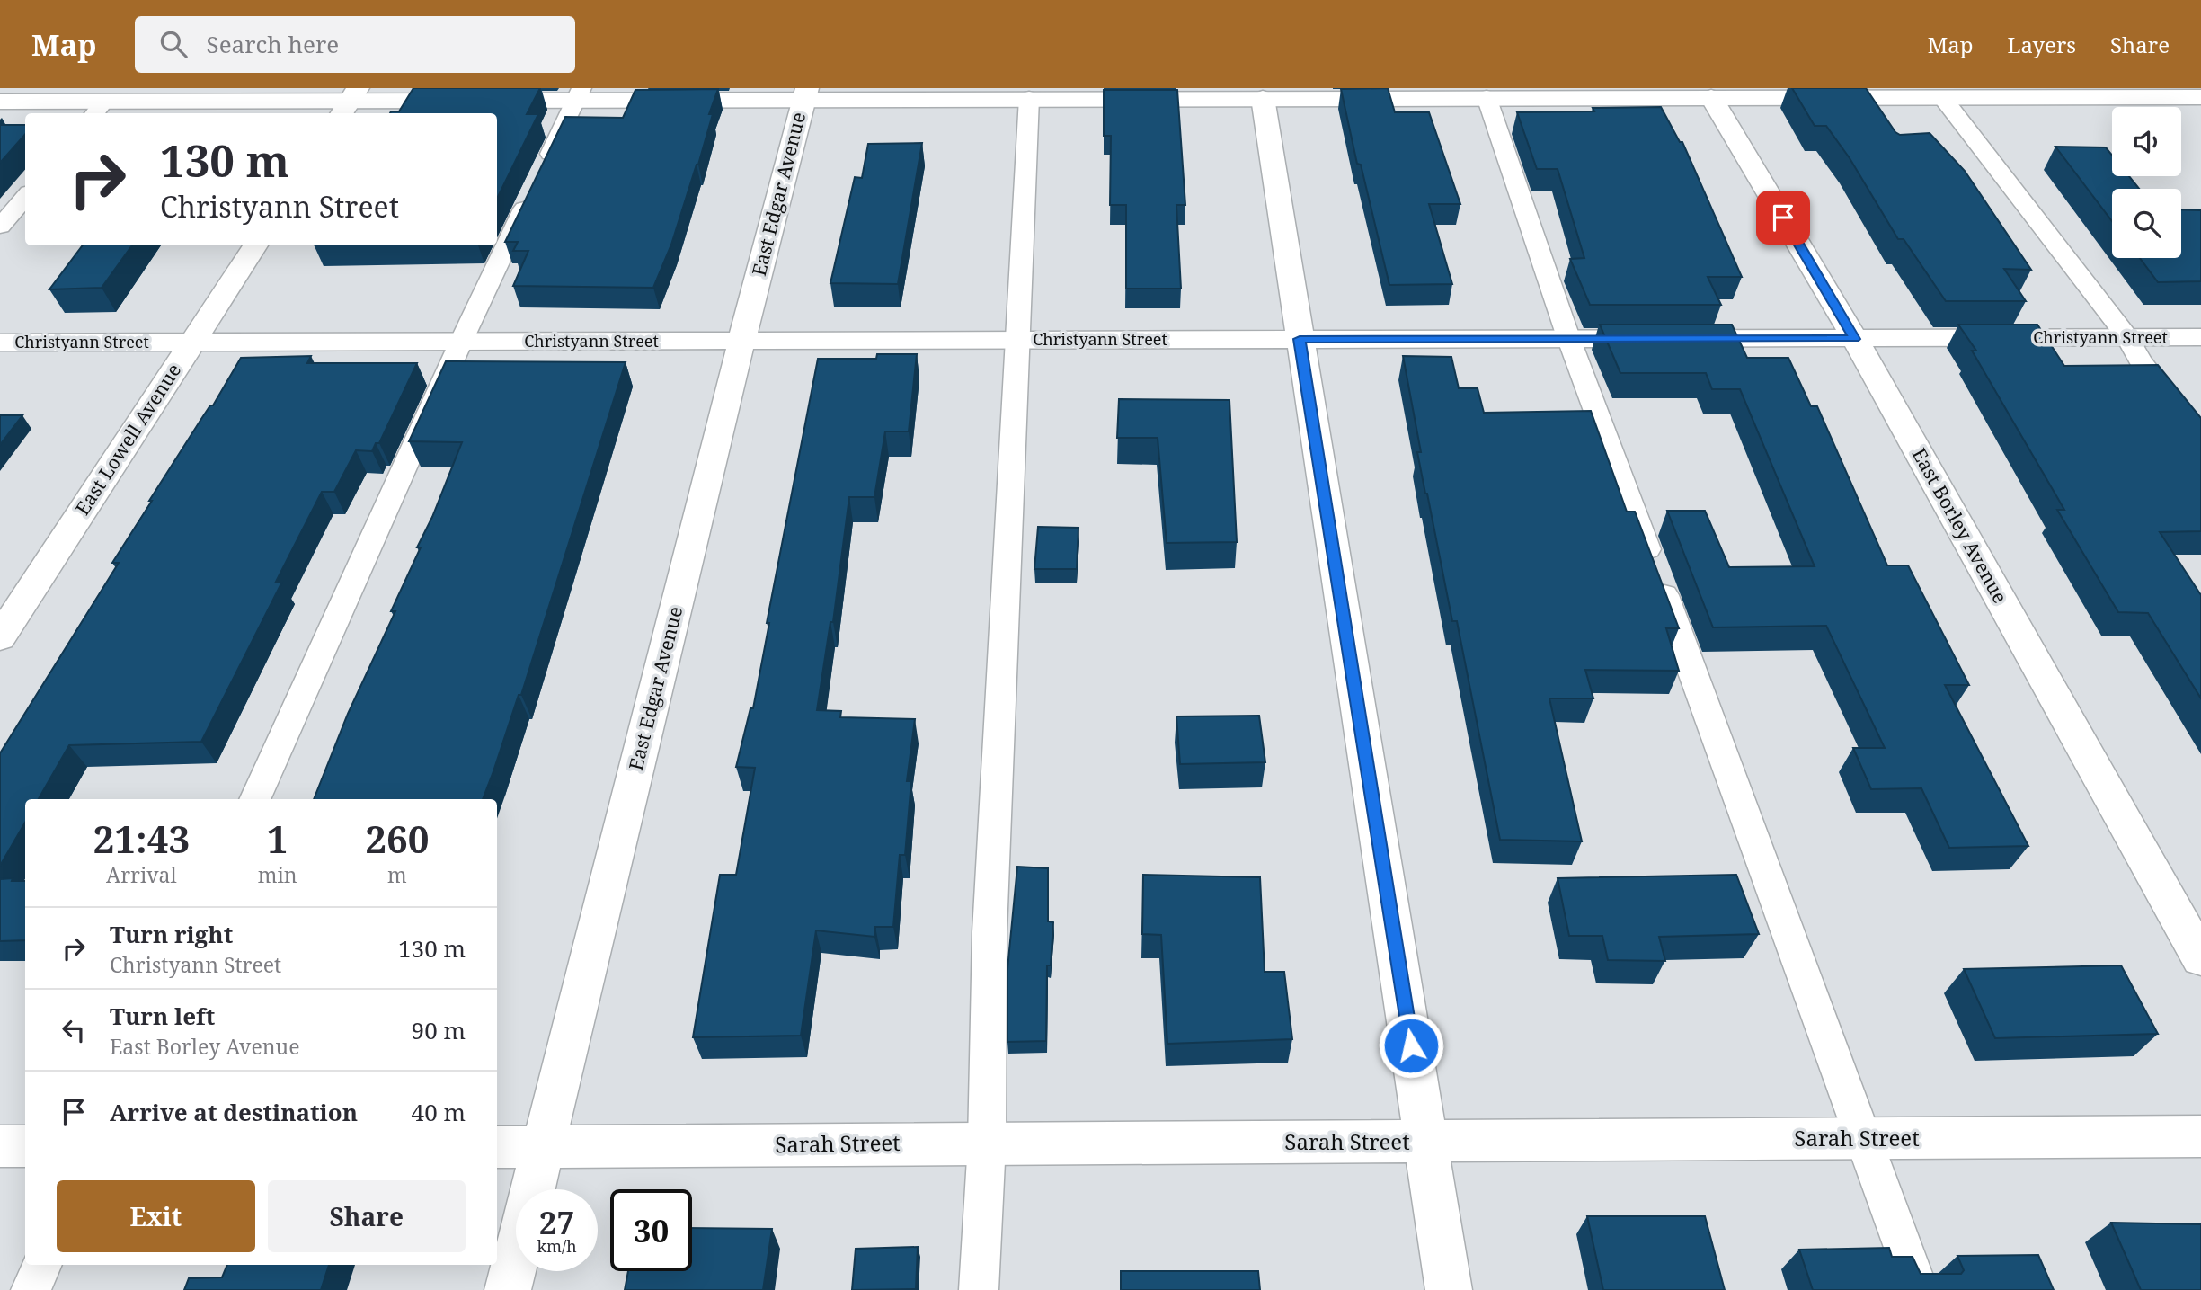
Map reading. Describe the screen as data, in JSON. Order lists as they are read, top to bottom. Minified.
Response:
{"streets":{"street":["East Edgar Avenue","Christyann Street","East Lowell Avenue","East Borley Avenue","Sarah Street"]},"crossings":[["East Edgar Avenue","Christyann Street"],["East Edgar Avenue","Sarah Street"],["Christyann Street","East Lowell Avenue"],["Christyann Street","East Borley Avenue"]],"page":{"header":"Map","search":"Search here","nav":["Map","Layers","Share"],"turn":["130 m","Christyann Street"],"eta":["21:43","Arrival","1","min","260","m"],"list":[{"name":"Turn right","note":"Christyann Street","value":"130 m"},{"name":"Turn left","note":"East Borley Avenue","value":"90 m"},{"name":"Arrive at destination","value":"40 m"}],"buttons":["Exit","Share"],"speed":"27 km/h","limit":"30"}}
